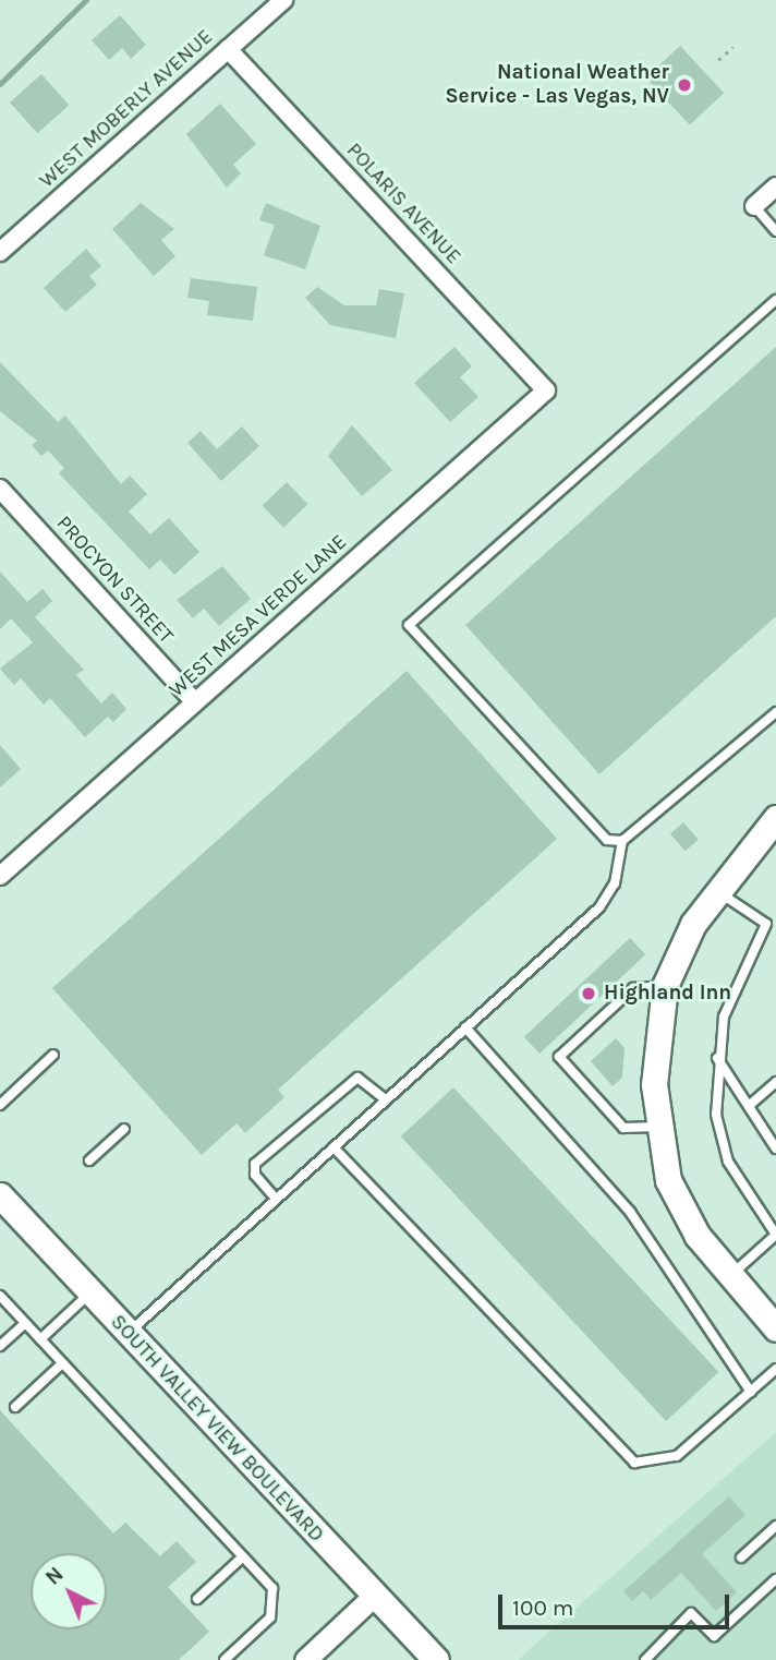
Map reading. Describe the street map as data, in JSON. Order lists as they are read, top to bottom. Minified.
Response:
{"streets":{"main road":["SOUTH VALLEY VIEW BOULEVARD"],"street":["WEST MOBERLY AVENUE","POLARIS AVENUE","PROCYON STREET","WEST MESA VERDE LANE"]},"crossings":[["WEST MOBERLY AVENUE","POLARIS AVENUE"],["POLARIS AVENUE","WEST MESA VERDE LANE"],["PROCYON STREET","WEST MESA VERDE LANE"]],"places":["National Weather Service - Las Vegas, NV","Highland Inn"],"scale_bar":"100 m","north":"top left"}
